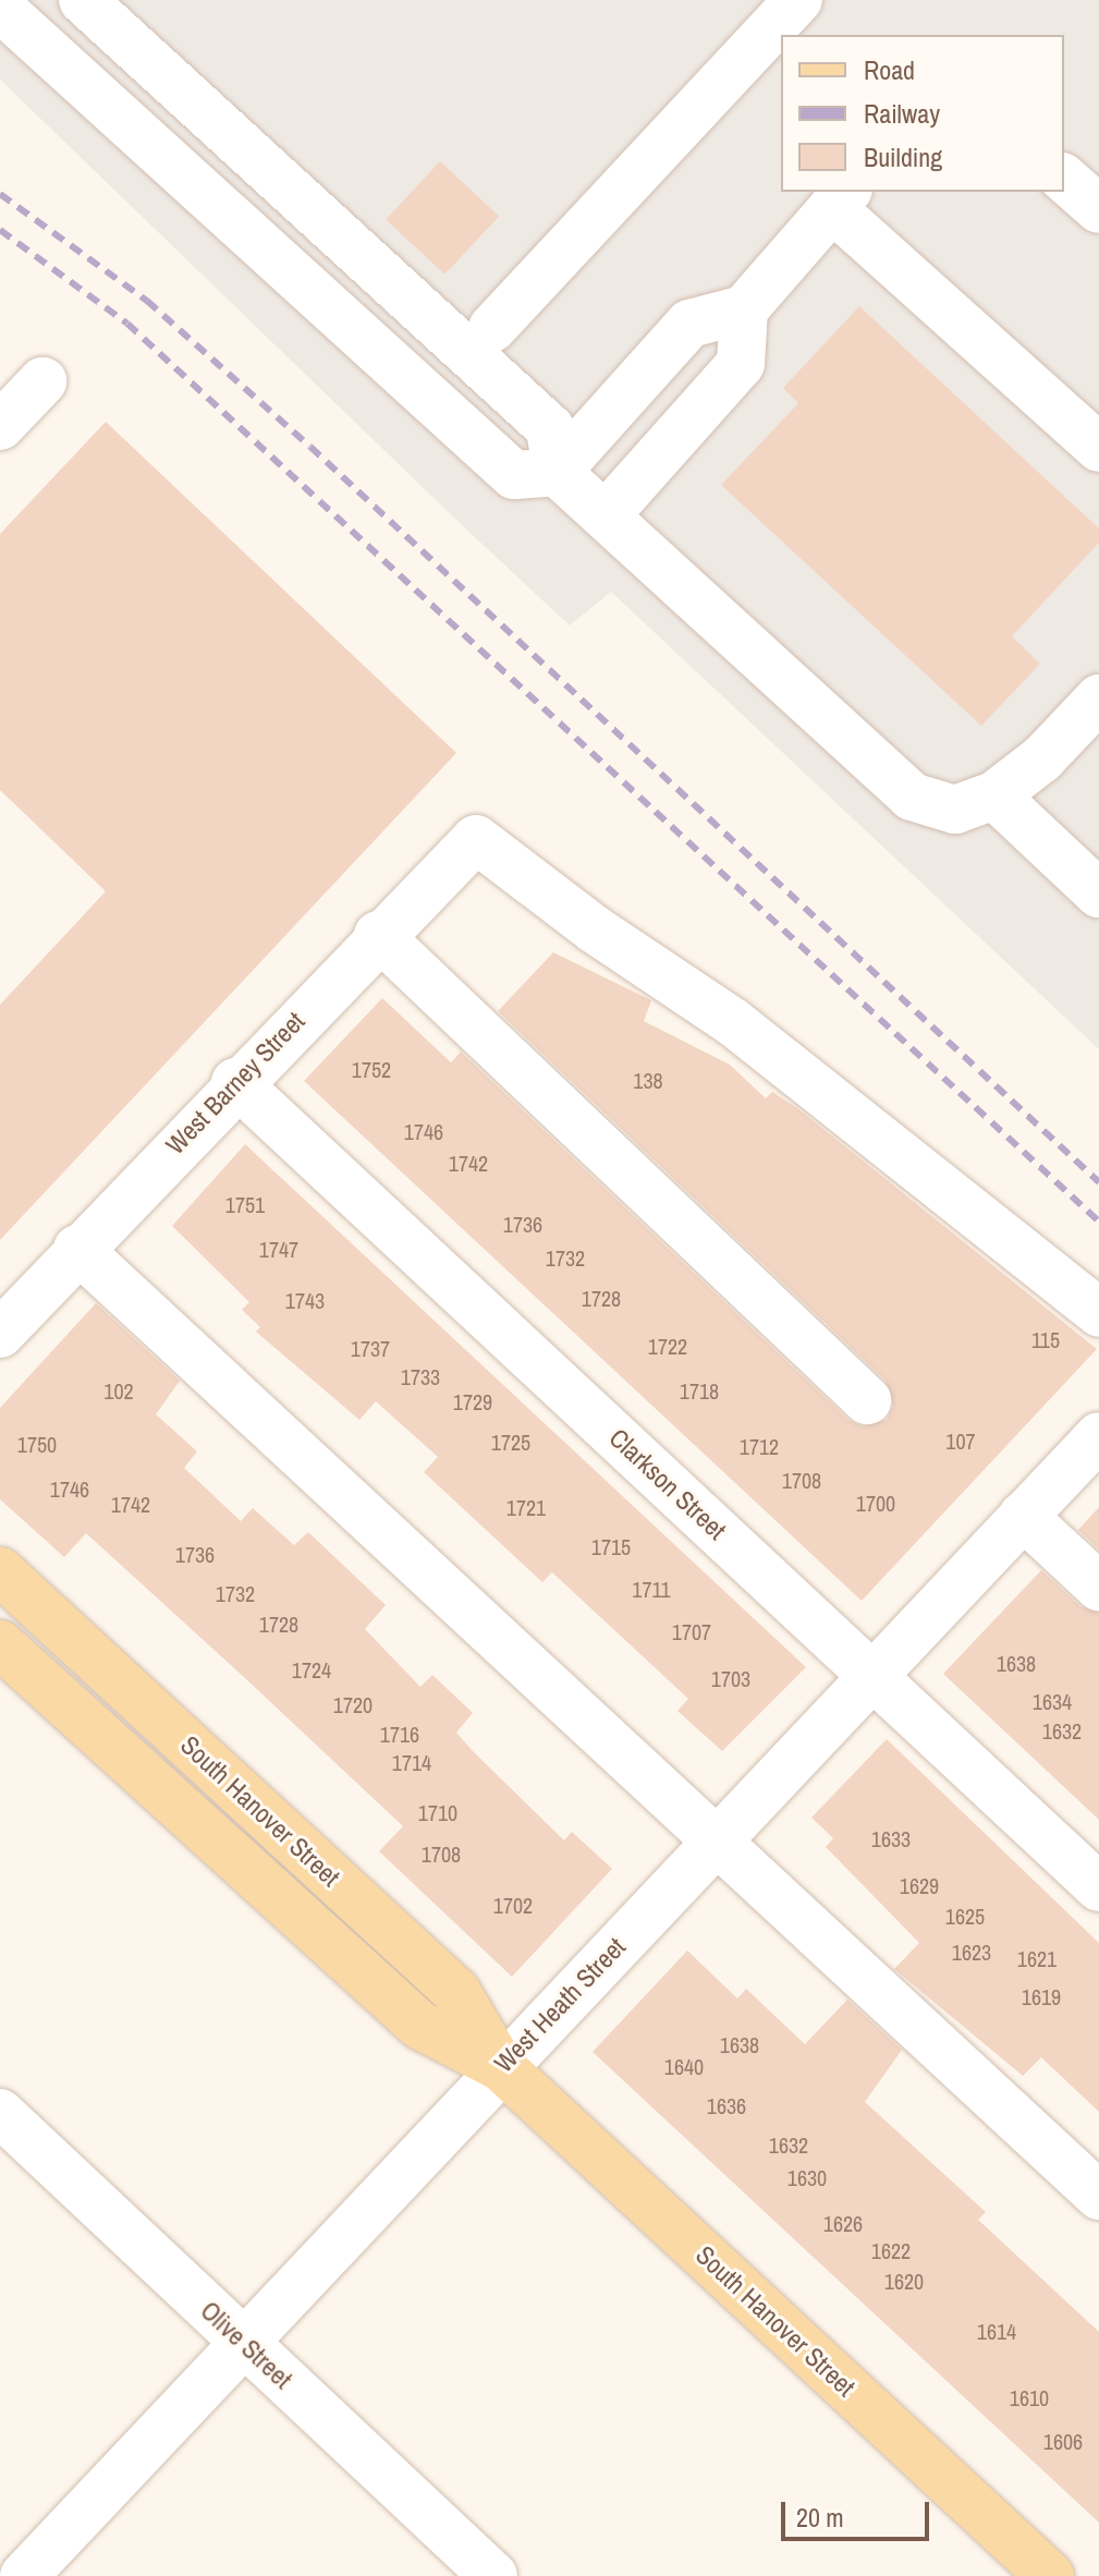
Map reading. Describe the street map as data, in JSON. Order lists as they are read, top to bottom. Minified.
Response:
{"streets":{"main road":["South Hanover Street"],"street":["West Barney Street","Clarkson Street","West Heath Street","Olive Street"]},"crossings":[["West Barney Street","Clarkson Street"],["Clarkson Street","West Heath Street"],["South Hanover Street","West Heath Street"],["West Heath Street","Olive Street"]],"house_numbers":["1752","138","1746","1742","1751","1736","1747","1732","1728","1743","115","1722","1737","1733","102","1718","1729","107","1725","1750","1712","1708","1746","1700","1742","1721","1715","1736","1711","1732","1728","1707","1638","1724","1703","1634","1720","1632","1716","1714","1710","1633","1708","1629","1702","1625","1623","1621","1619","1638","1640","1636","1632","1630","1626","1622","1620","1614","1610","1606"],"legend":["Road","Railway","Building"],"scale_bar":"20 m"}
